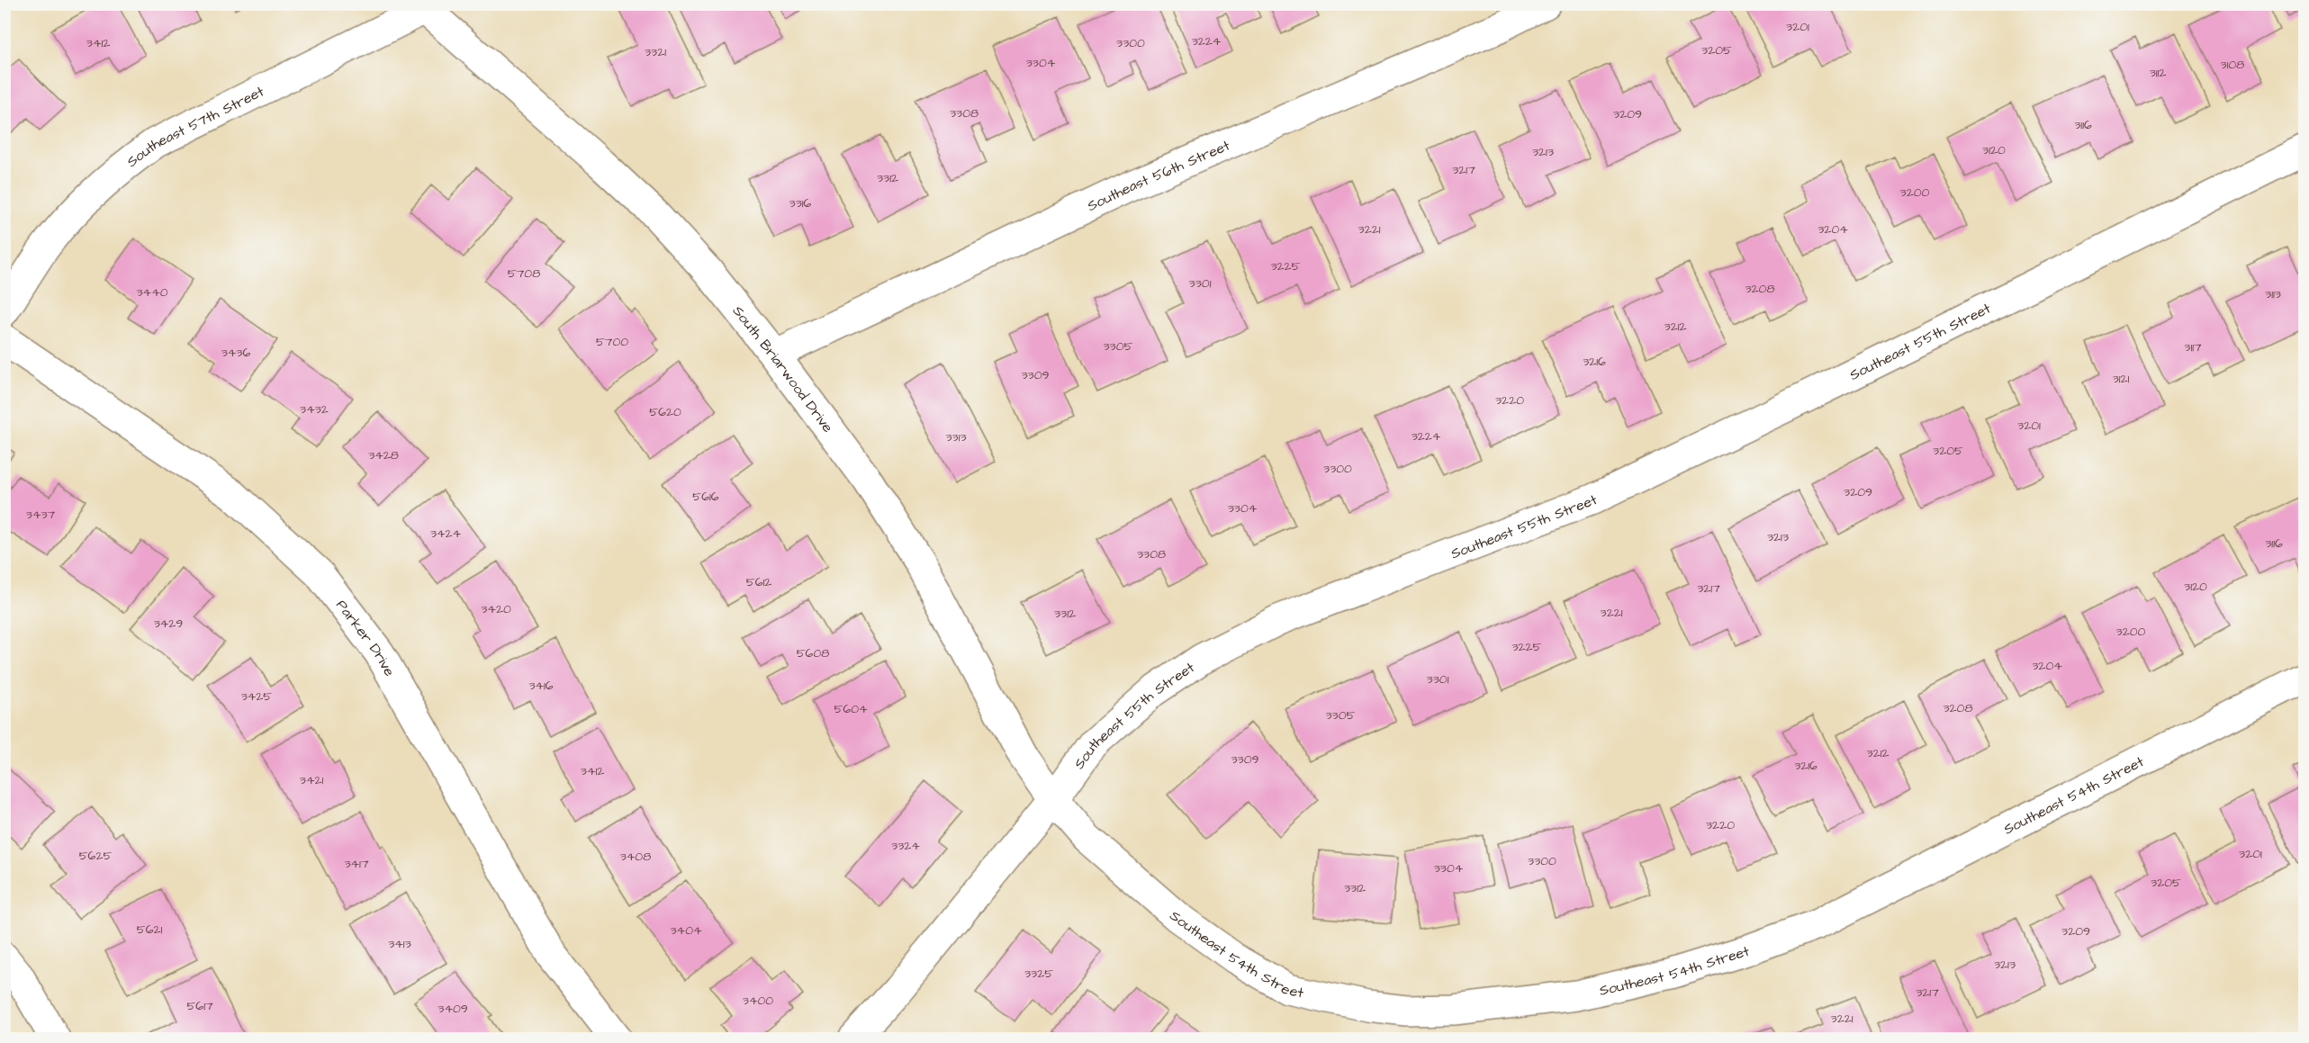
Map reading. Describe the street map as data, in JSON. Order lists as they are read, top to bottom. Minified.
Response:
{"streets":{"street":["Southeast 57th Street","Southeast 56th Street","Southeast 55th Street","South Briarwood Drive","Parker Drive","Southeast 54th Street"]},"crossings":[["Southeast 57th Street","South Briarwood Drive"],["Southeast 56th Street","South Briarwood Drive"],["Southeast 55th Street","South Briarwood Drive"],["Southeast 55th Street","Southeast 54th Street"],["South Briarwood Drive","Southeast 54th Street"]],"house_numbers":["3201","3224","3412","3300","3205","3321","3304","3108","3112","3308","3209","3116","3120","3213","3217","3312","3200","3316","3221","3204","3225","5708","3301","3208","3440","3113","3212","5700","3305","3117","3436","3216","3309","3121","3220","3432","5620","3201","3224","3313","3205","3428","3300","3209","5616","3304","3437","3424","3213","3116","3308","5612","3120","3217","3420","3221","3312","3429","3200","3225","5608","3204","3301","3416","3425","3208","5604","3305","3212","3309","3216","3412","3421","3220","3324","3201","5625","3408","3300","3417","3304","3205","3312","5621","3404","3209","3413","3213","3325","3217","3400","5617","3409","3221"]}
